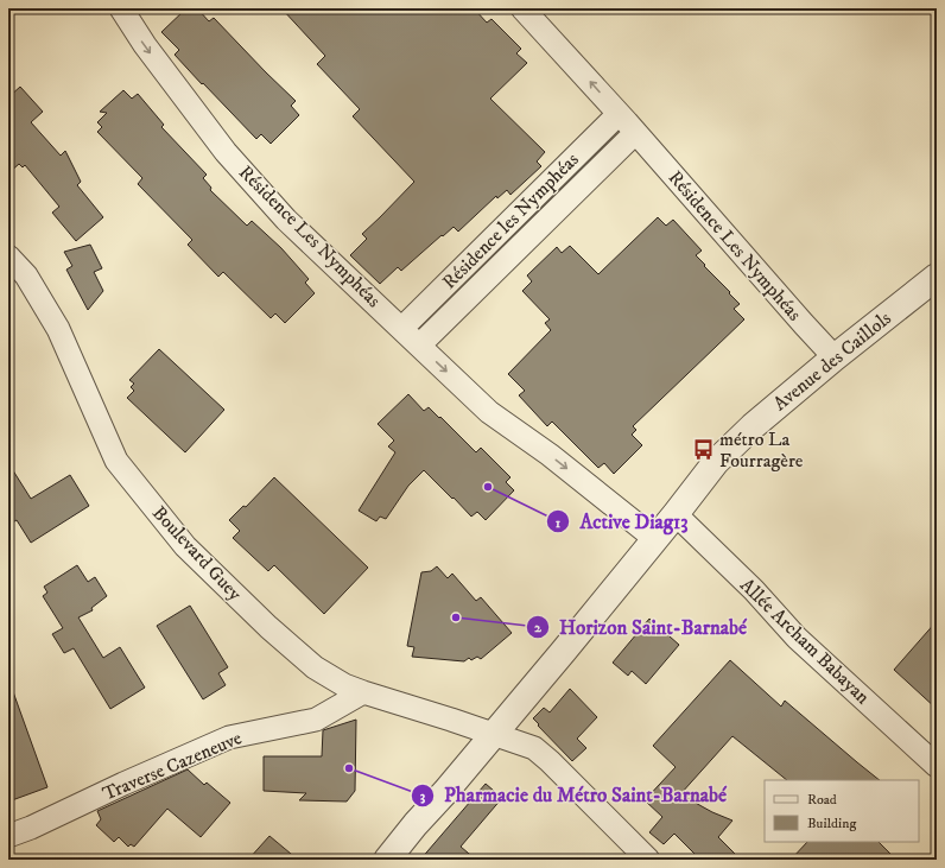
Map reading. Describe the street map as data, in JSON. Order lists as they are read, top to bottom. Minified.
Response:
{"streets":{"street":["Résidence les Nymphéas","Résidence Les Nymphéas","Avenue des Caillols","Boulevard Guey","Allée Archam Babayan","Traverse Cazeneuve"]},"crossings":[["Résidence les Nymphéas","Résidence Les Nymphéas"],["Résidence Les Nymphéas","Avenue des Caillols"],["Avenue des Caillols","Boulevard Guey"],["Avenue des Caillols","Allée Archam Babayan"],["Boulevard Guey","Traverse Cazeneuve"]],"places":{"bus stop":["métro La Fourragère"],"other":["Active Diag13","Horizon Saint-Barnabé","Pharmacie du Métro Saint-Barnabé"]},"legend":["Road","Building"]}
